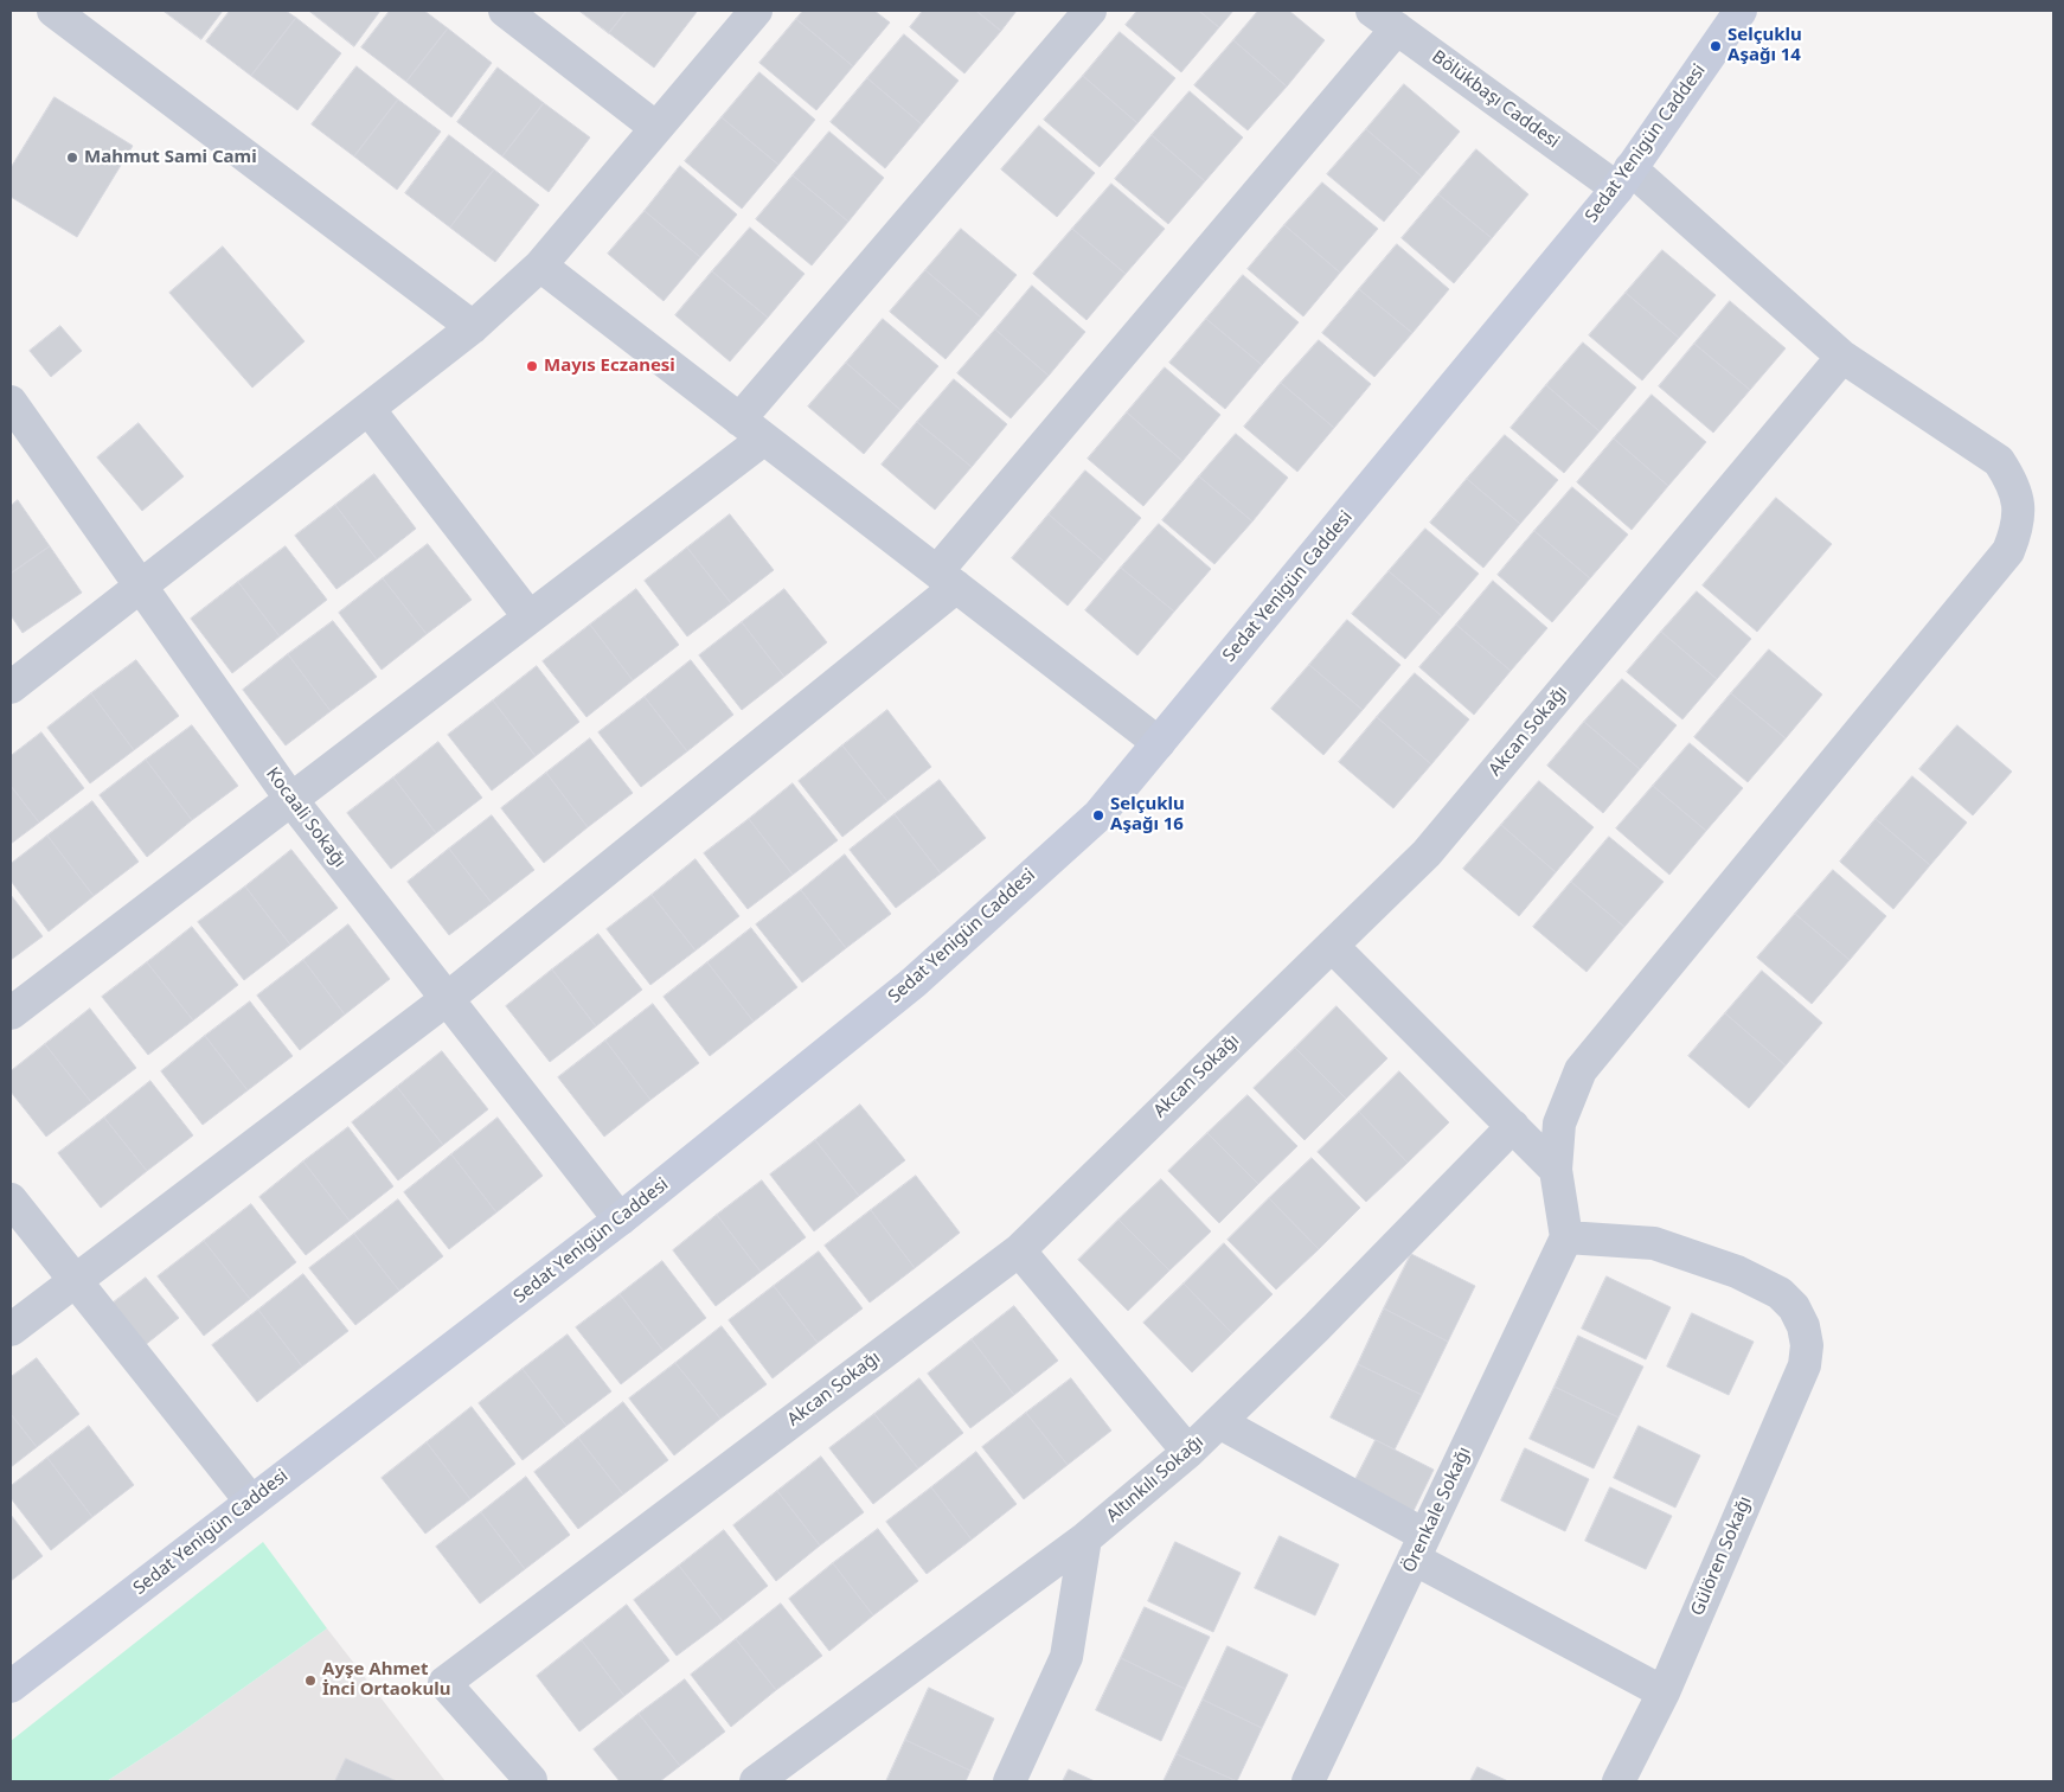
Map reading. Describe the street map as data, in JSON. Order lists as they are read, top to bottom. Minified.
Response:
{"streets":{"street":["Bölükbaşı Caddesi","Sedat Yenigün Caddesi","Akcan Sokağı","Kocaali Sokağı","Altınkılı Sokağı","Örenkale Sokağı","Gülören Sokağı"]},"crossings":[["Bölükbaşı Caddesi","Sedat Yenigün Caddesi"],["Bölükbaşı Caddesi","Akcan Sokağı"],["Bölükbaşı Caddesi","Örenkale Sokağı"],["Bölükbaşı Caddesi","Gülören Sokağı"],["Sedat Yenigün Caddesi","Kocaali Sokağı"],["Örenkale Sokağı","Gülören Sokağı"]],"places":["Selçuklu Aşağı 14","Mahmut Sami Cami","Mayıs Eczanesi","Selçuklu Aşağı 16","Ayşe Ahmet İnci Ortaokulu"]}
